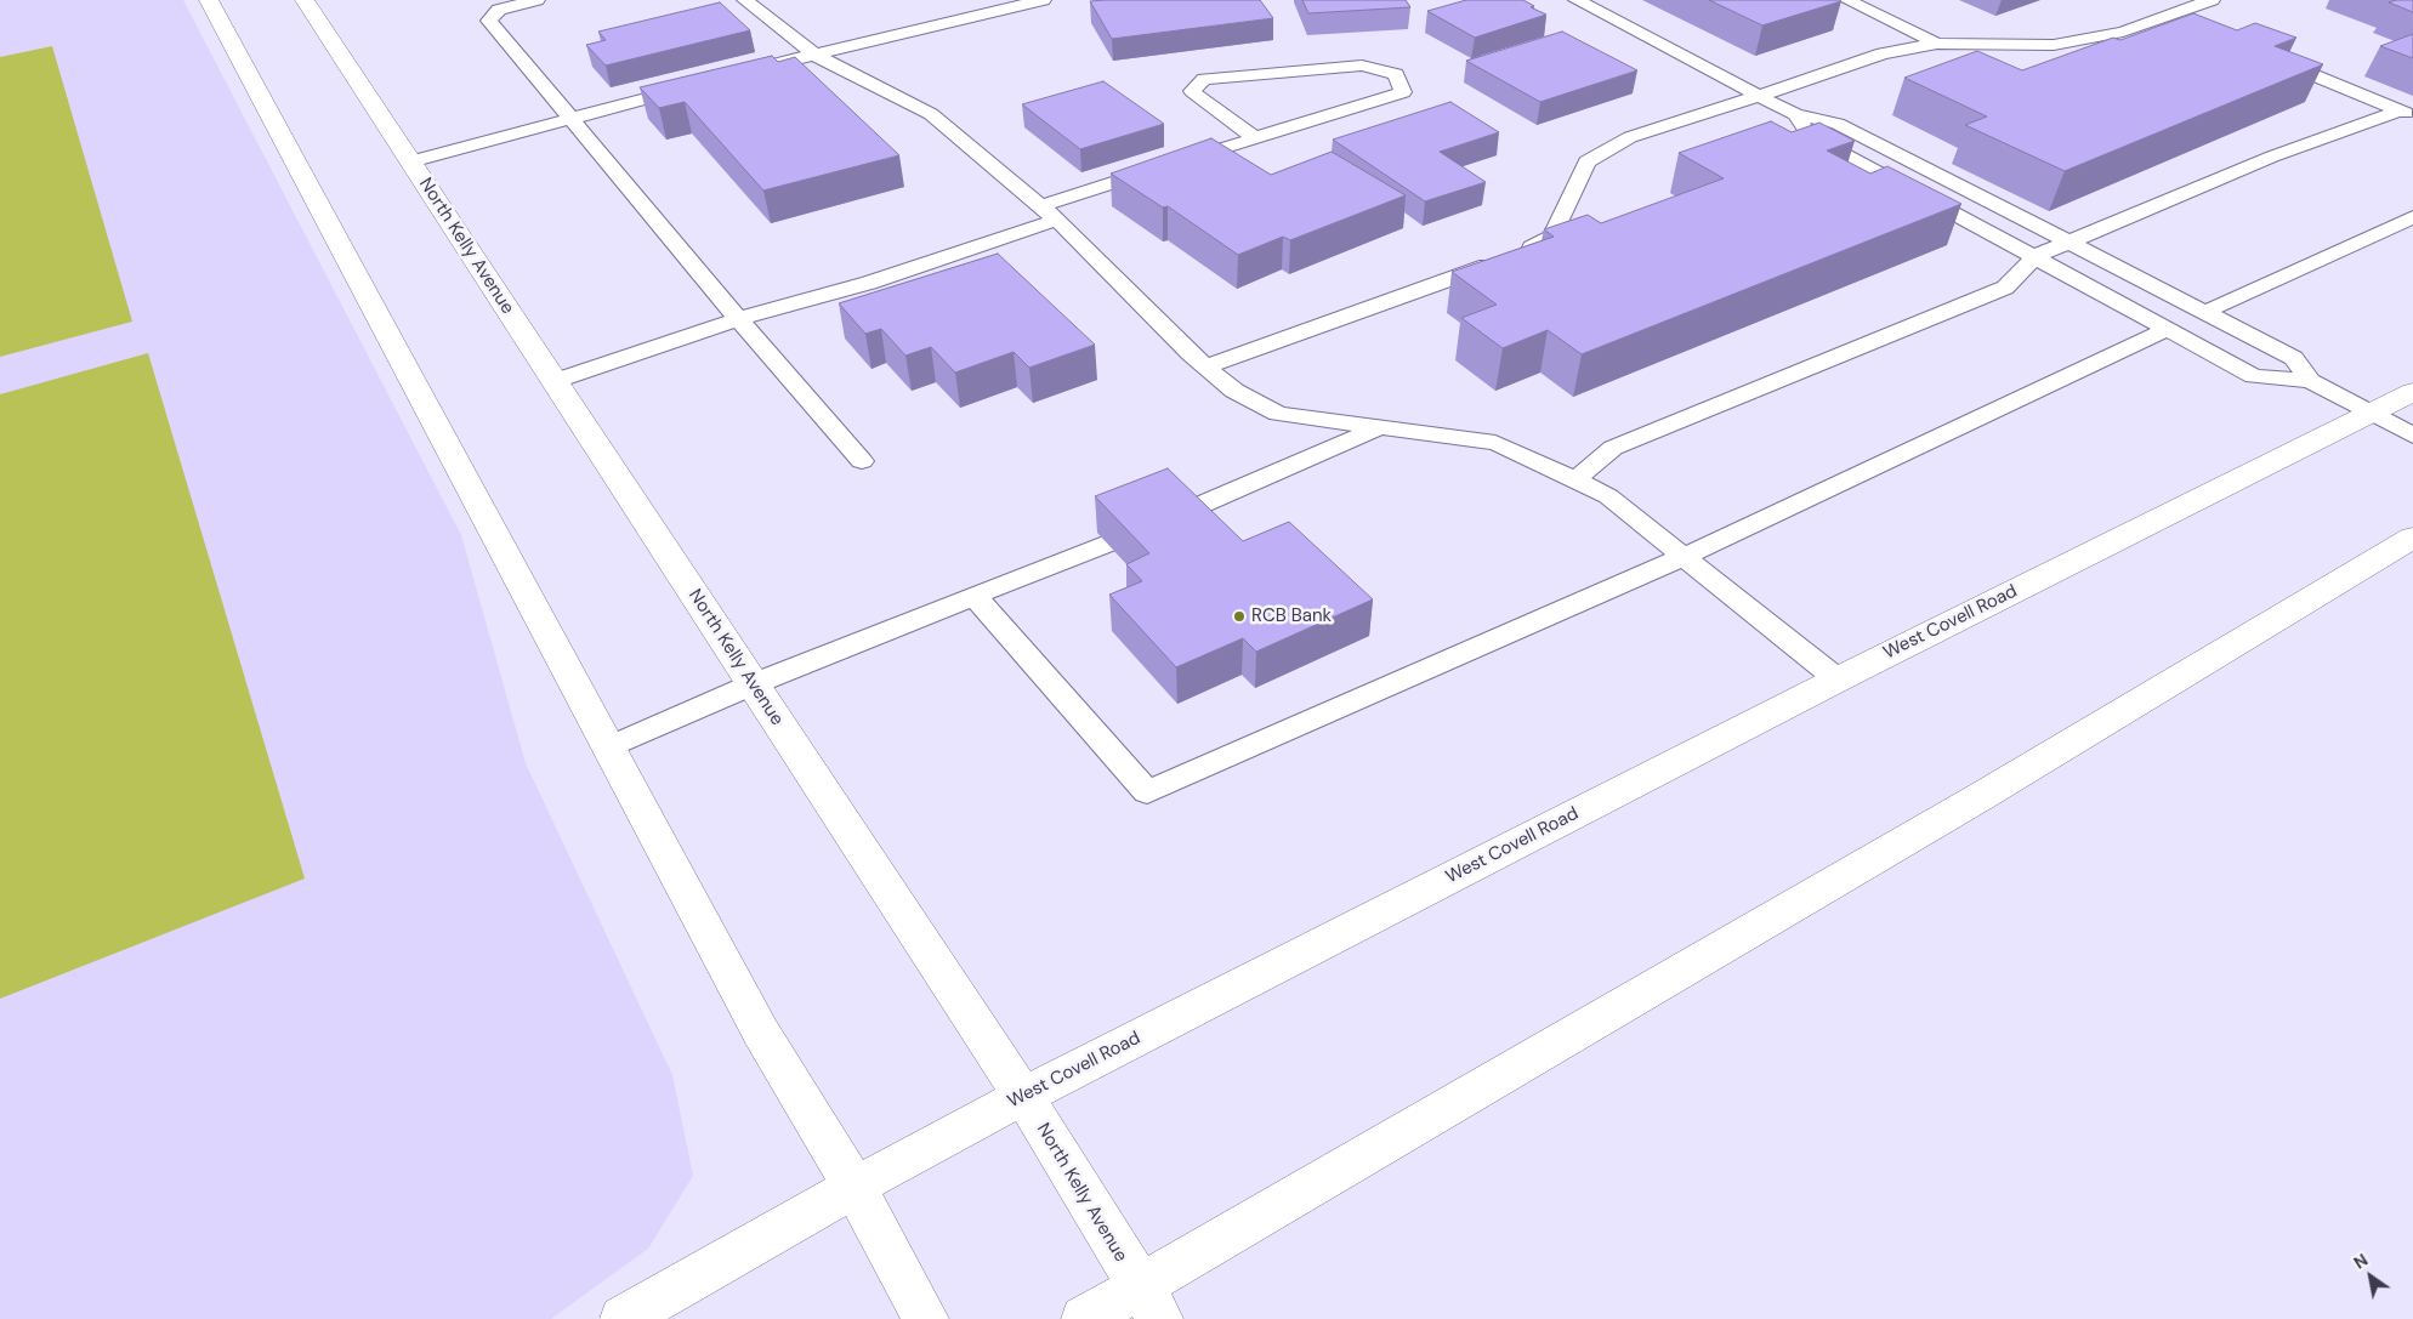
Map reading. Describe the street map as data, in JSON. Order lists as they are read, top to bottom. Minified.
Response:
{"streets":{"street":["North Kelly Avenue","West Covell Road"]},"crossings":[["North Kelly Avenue","West Covell Road"]],"places":["RCB Bank"],"north":"top left"}
